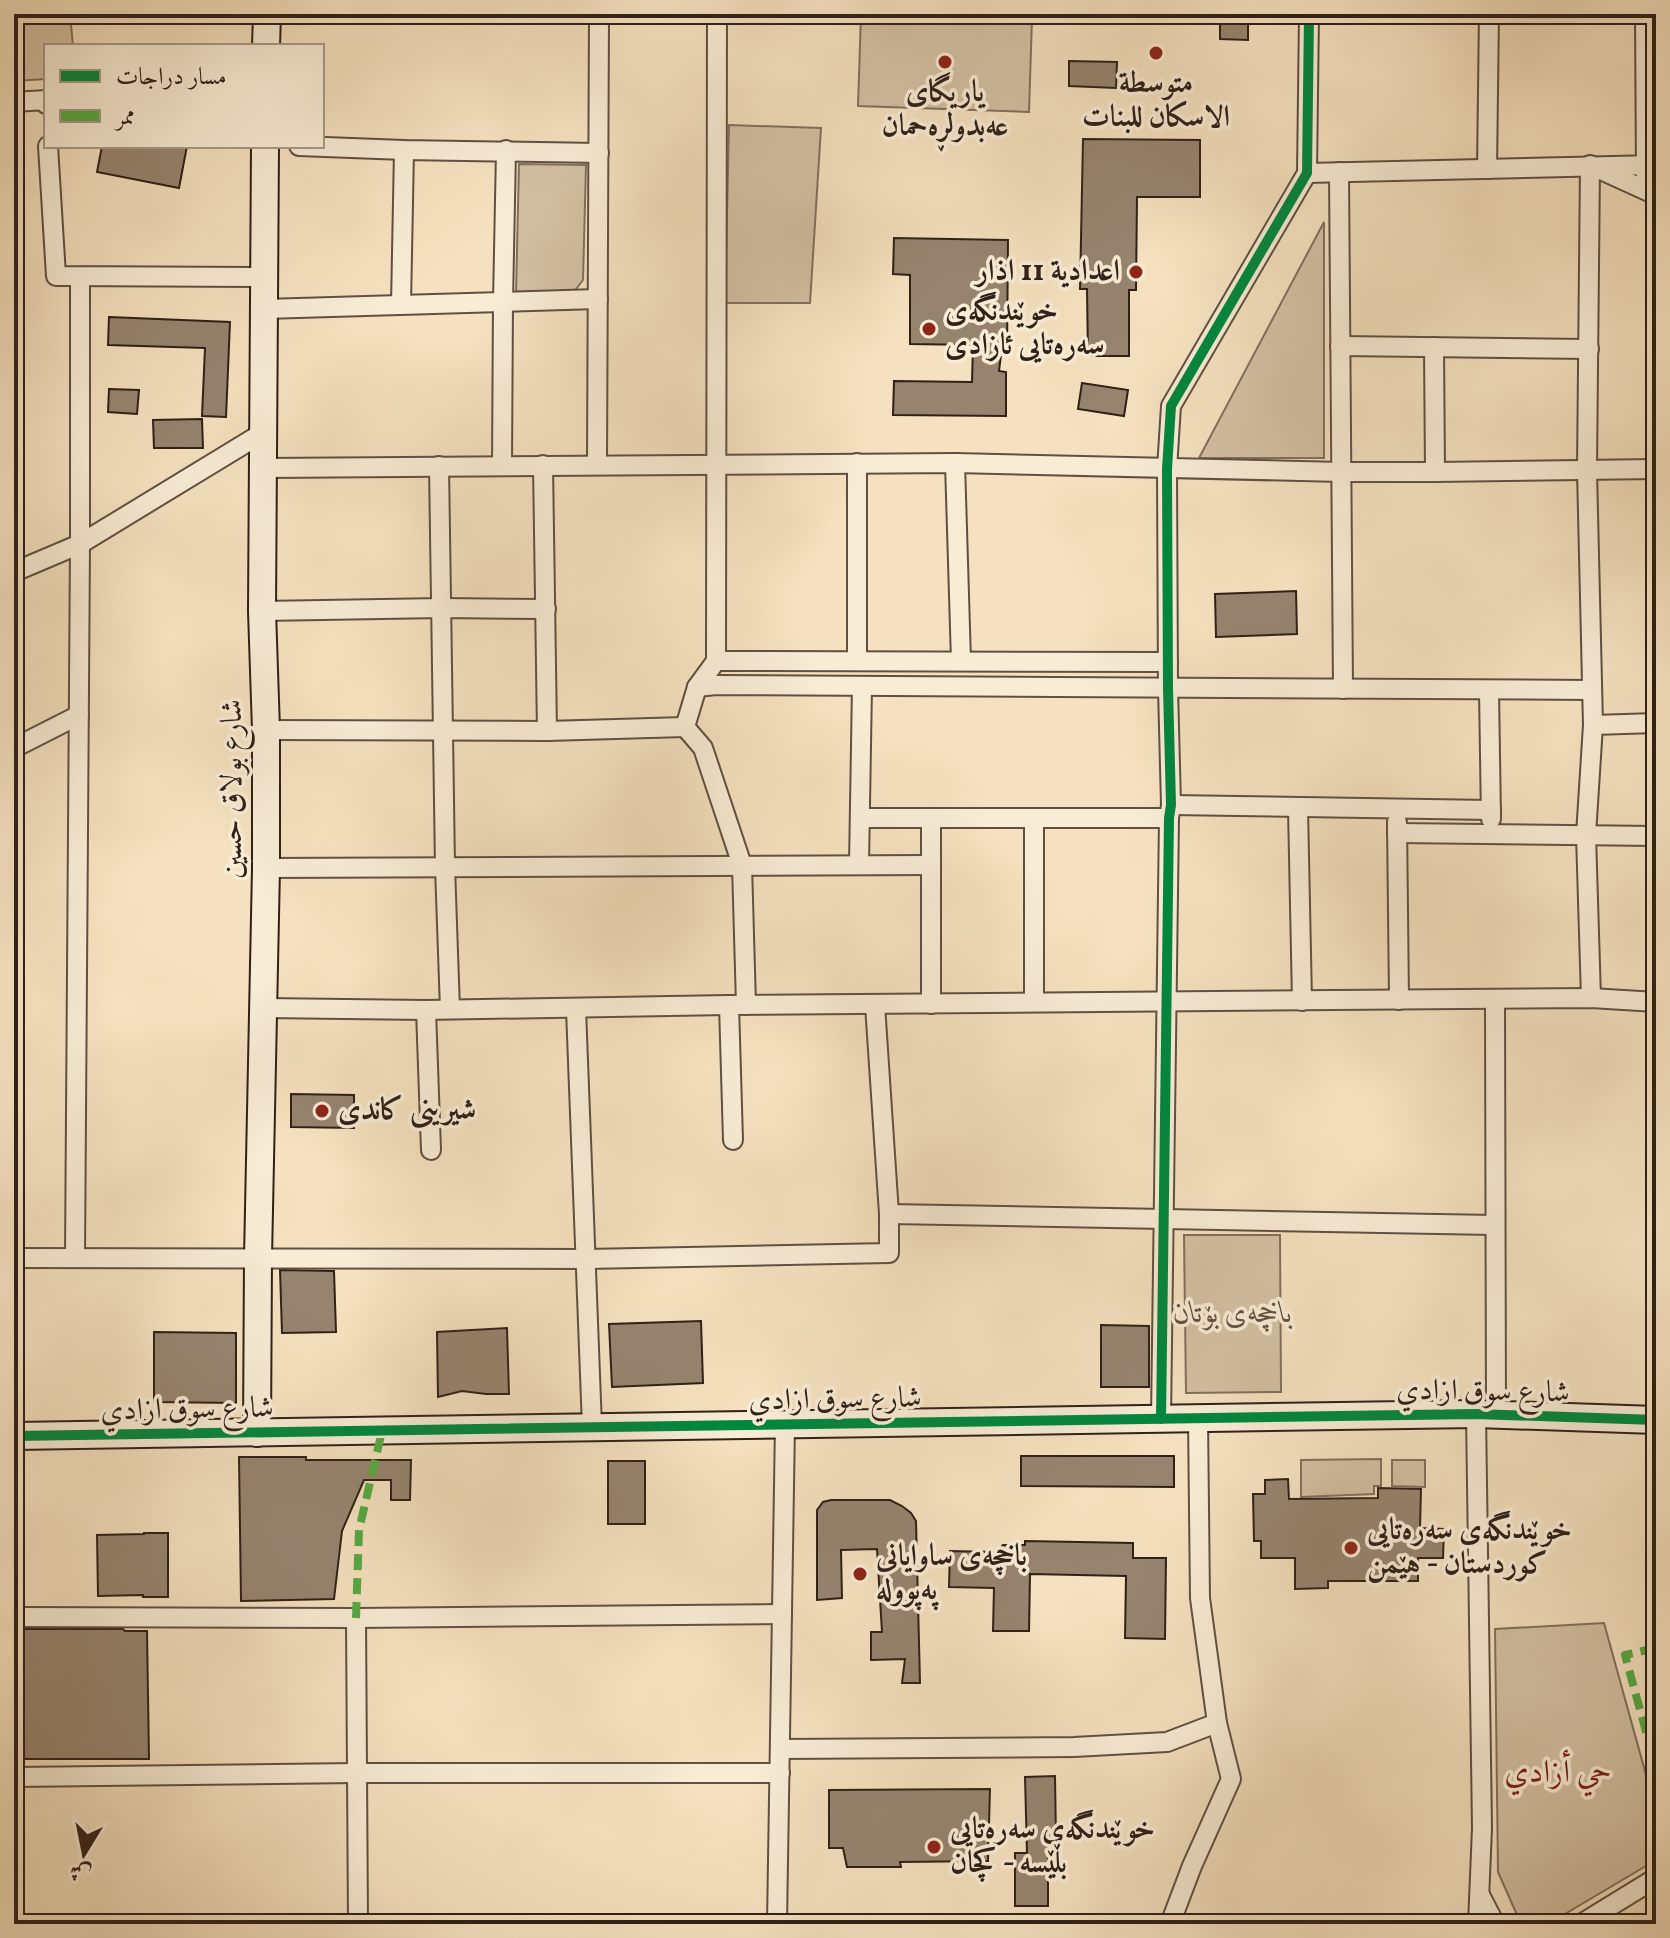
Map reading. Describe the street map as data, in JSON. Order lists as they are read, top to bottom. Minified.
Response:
{"streets":{"street":["شارع بولاق حسين","شارع سوق ازادي"]},"crossings":[["شارع بولاق حسين","شارع سوق ازادي"]],"districts":["حي أزادي"],"parks":["باخچەی بۆتان"],"places":["متوسطة الاسكان للبنات","یاریگای عەبدولڕەحمان","اعدادية 11 اذار","خوێندنگەی سەرەتایی ئازادی","شیرینی کاندی","خوێندنگەی سەرەتایی کوردستان - هێمن","باخچەی ساوایانی پەپوولە","خوێندنگەی سەرەتایی بڵێسە - کچان"],"legend":["مسار دراجات","ممر"],"north":"bottom"}
